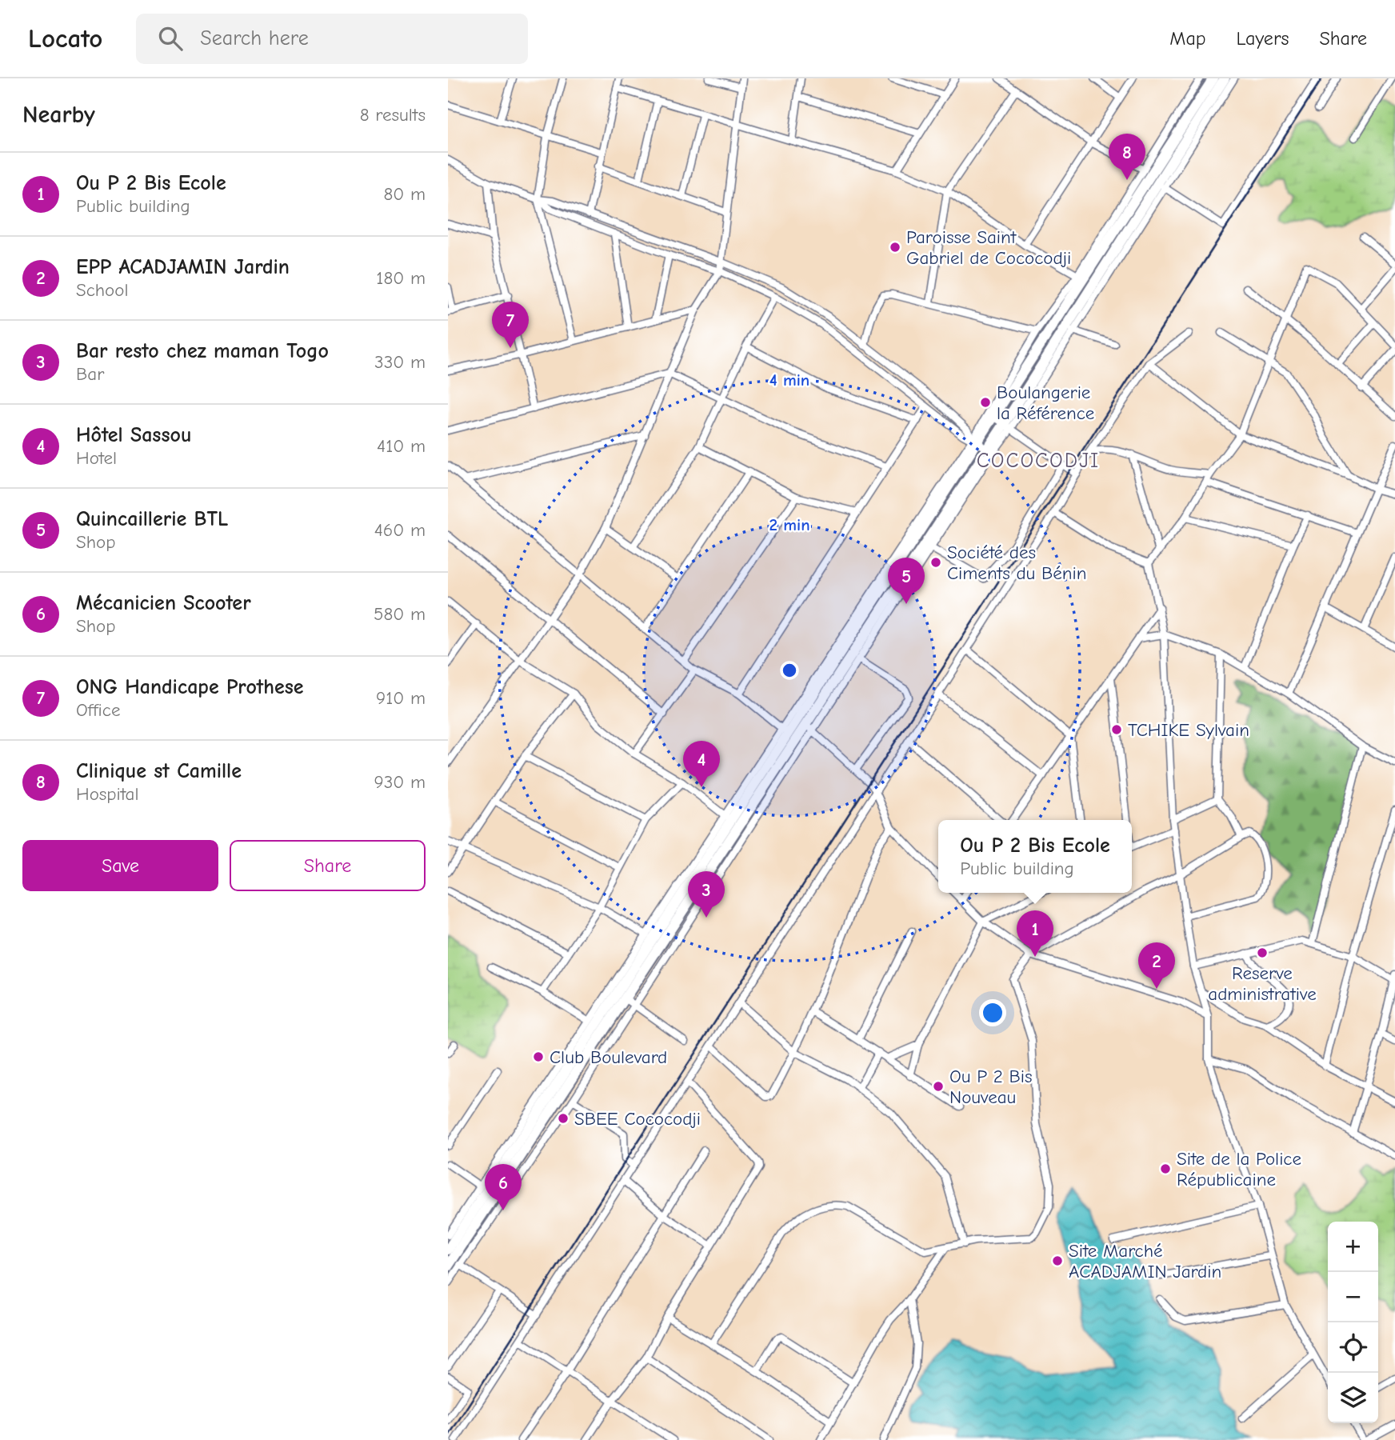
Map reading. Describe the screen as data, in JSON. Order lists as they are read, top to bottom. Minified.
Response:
{"districts":["COCOCODJI"],"places":["Paroisse Saint Gabriel de Cococodji","Boulangerie la Référence","Société des Ciments du Bénin","TCHIKE Sylvain","Reserve administrative","Club Boulevard","Ou P 2 Bis Nouveau","SBEE Cococodji","Site de la Police Républicaine","Site Marché ACADJAMIN Jardin"],"page":{"header":"Locato","search":"Search here","nav":["Map","Layers","Share"],"heading":["Nearby","8 results"],"pins":["8","7","5","4","3","1","2","6"],"list":[{"mark":"1","name":"Ou P 2 Bis Ecole","note":"Public building","value":"80 m"},{"mark":"2","name":"EPP ACADJAMIN Jardin","note":"School","value":"180 m"},{"mark":"3","name":"Bar resto chez maman Togo","note":"Bar","value":"330 m"},{"mark":"4","name":"Hôtel Sassou","note":"Hotel","value":"410 m"},{"mark":"5","name":"Quincaillerie BTL","note":"Shop","value":"460 m"},{"mark":"6","name":"Mécanicien Scooter","note":"Shop","value":"580 m"},{"mark":"7","name":"ONG Handicape Prothese","note":"Office","value":"910 m"},{"mark":"8","name":"Clinique st Camille","note":"Hospital","value":"930 m"}],"popup":["Ou P 2 Bis Ecole","Public building"],"buttons":["Save","Share"],"map_buttons":["+","−"]},"rings":["4 min","2 min"]}
